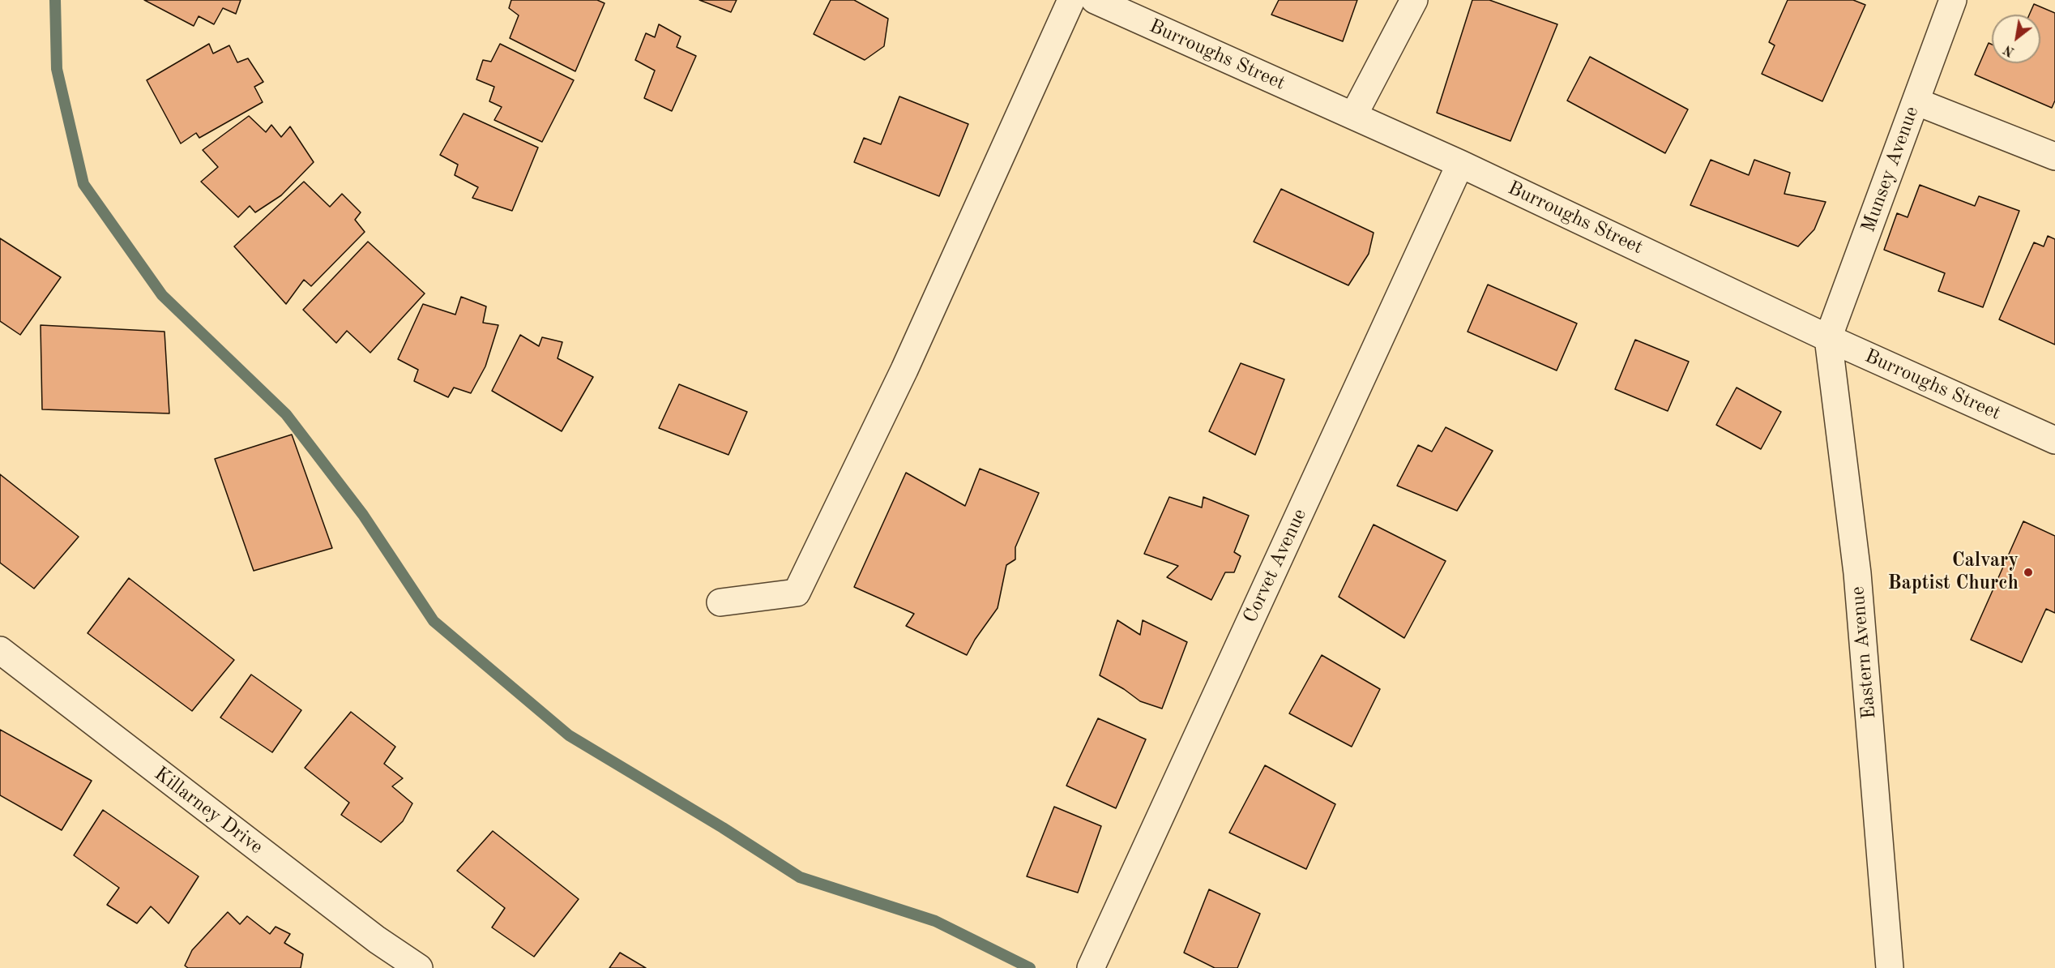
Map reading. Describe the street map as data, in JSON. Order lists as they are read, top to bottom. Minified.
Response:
{"streets":{"street":["Burroughs Street","Munsey Avenue","Corvet Avenue","Eastern Avenue","Killarney Drive"]},"crossings":[["Burroughs Street","Munsey Avenue"],["Burroughs Street","Corvet Avenue"],["Burroughs Street","Eastern Avenue"],["Munsey Avenue","Eastern Avenue"]],"places":["Calvary Baptist Church"],"north":"bottom left"}
